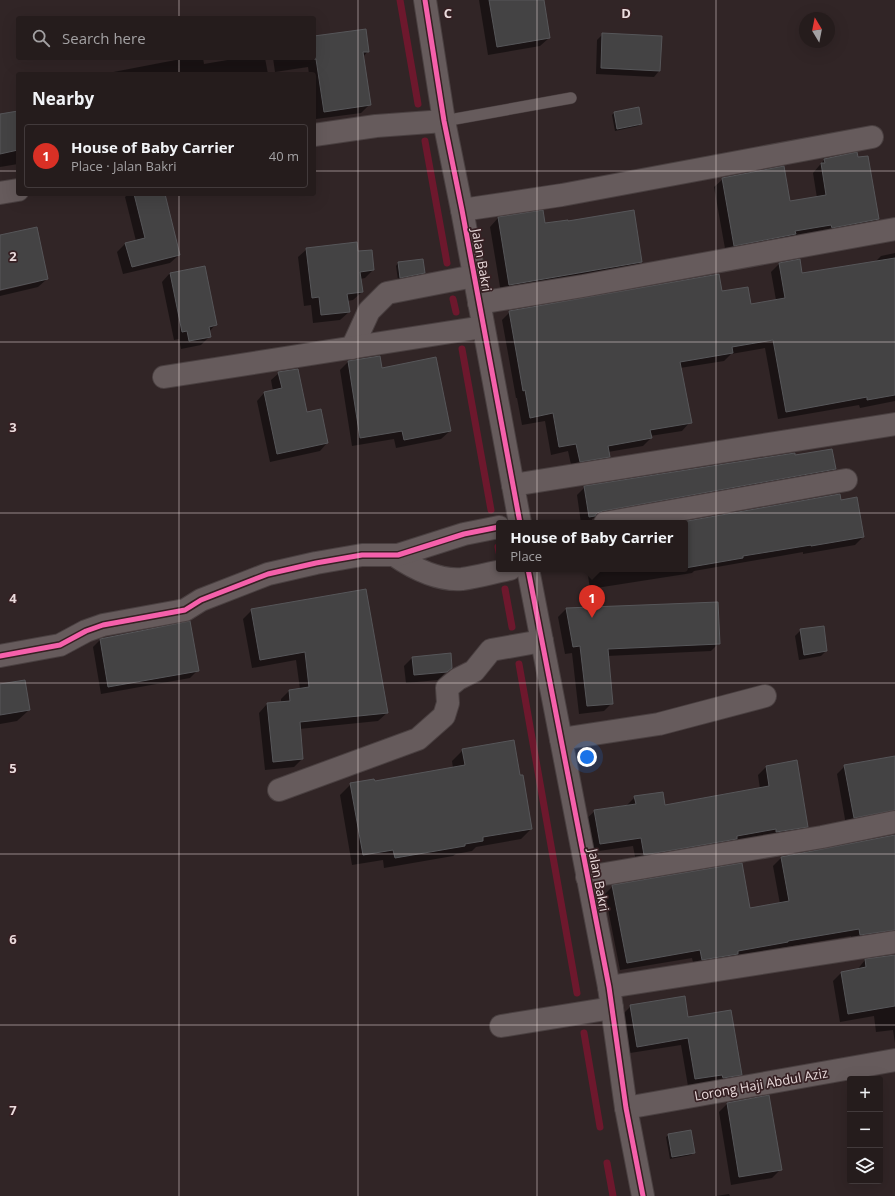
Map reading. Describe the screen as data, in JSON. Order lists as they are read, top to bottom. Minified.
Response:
{"streets":{"street":["Jalan Bakri","Lorong Haji Abdul Aziz"]},"crossings":[["Jalan Bakri","Lorong Haji Abdul Aziz"]],"north":"top","page":{"search":"Search here","heading":"Nearby","list":[{"mark":"1","name":"House of Baby Carrier","note":"Place · Jalan Bakri","value":"40 m"}],"popup":["House of Baby Carrier","Place"],"pins":"1","map_buttons":["+","−"]},"grid":{"columns":["C","D"],"rows":["2","3","4","5","6","7"]}}
